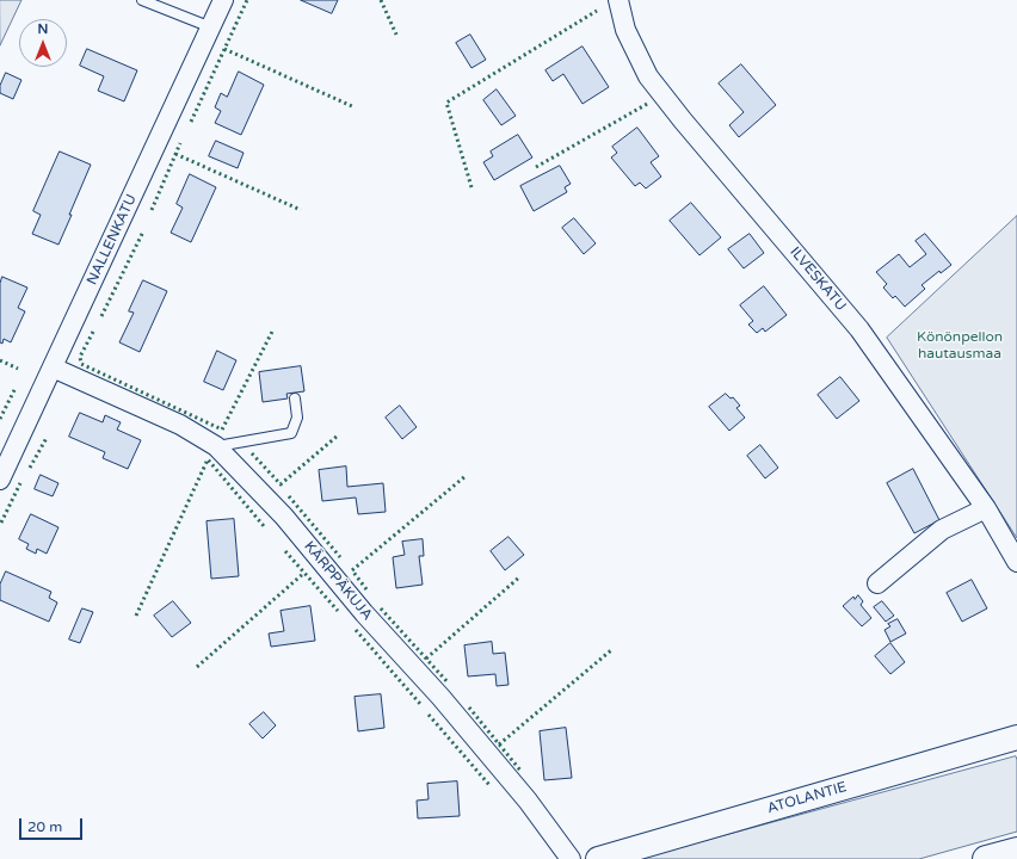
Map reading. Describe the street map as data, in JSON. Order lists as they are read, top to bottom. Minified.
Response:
{"streets":{"street":["NALLENKATU","ILVESKATU","KÄRPPÄKUJA","ATOLANTIE"]},"crossings":[["NALLENKATU","KÄRPPÄKUJA"]],"parks":["Könönpellon hautausmaa"],"scale_bar":"20 m","north":"top"}
